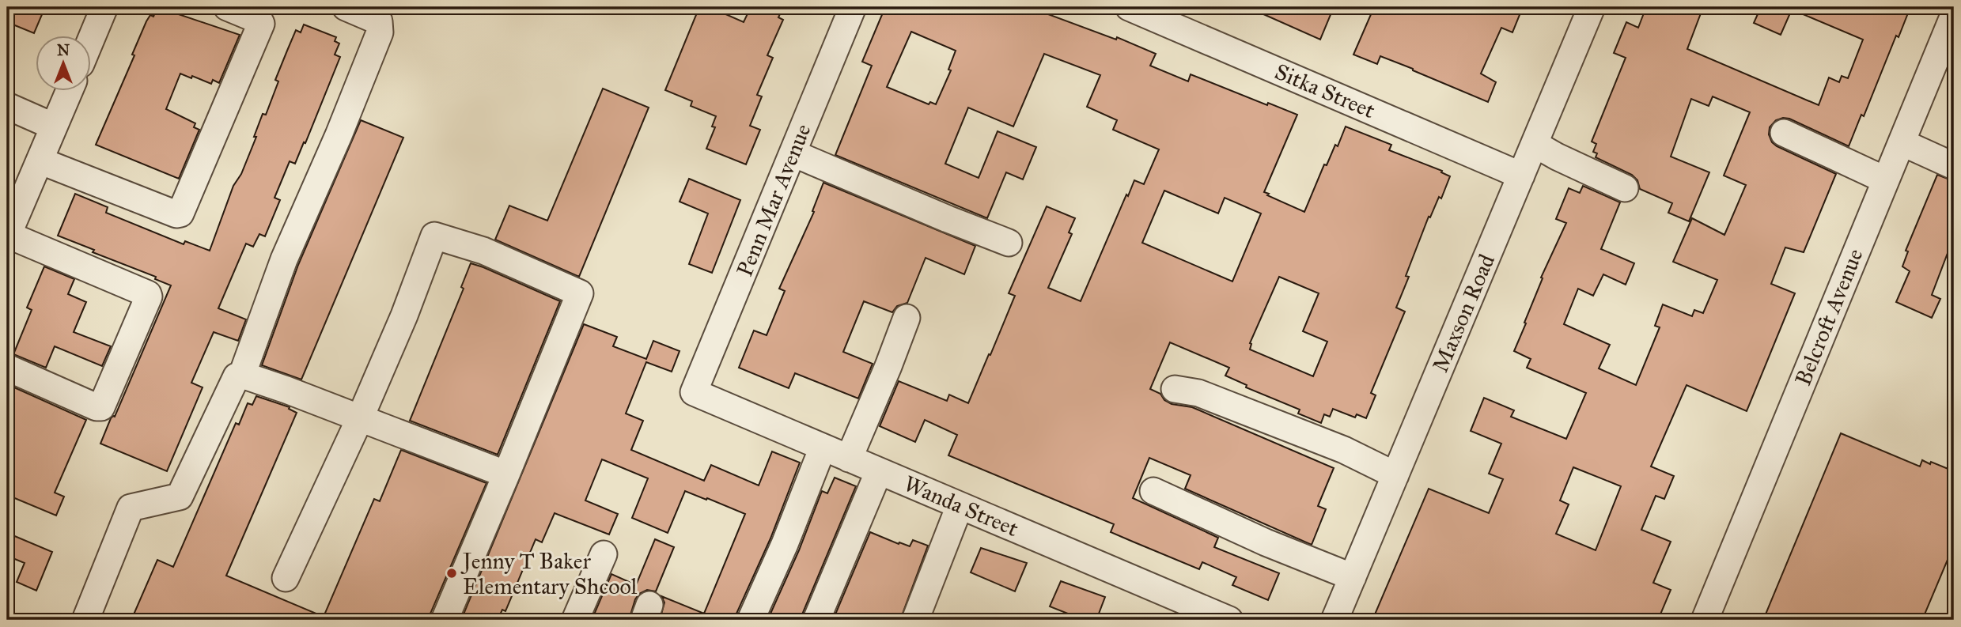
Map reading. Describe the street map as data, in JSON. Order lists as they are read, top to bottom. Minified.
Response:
{"streets":{"street":["Sitka Street","Penn Mar Avenue","Maxson Road","Belcroft Avenue","Wanda Street"]},"crossings":[["Sitka Street","Maxson Road"],["Penn Mar Avenue","Wanda Street"]],"places":["Jenny T Baker Elementary Shcool"],"north":"top"}
